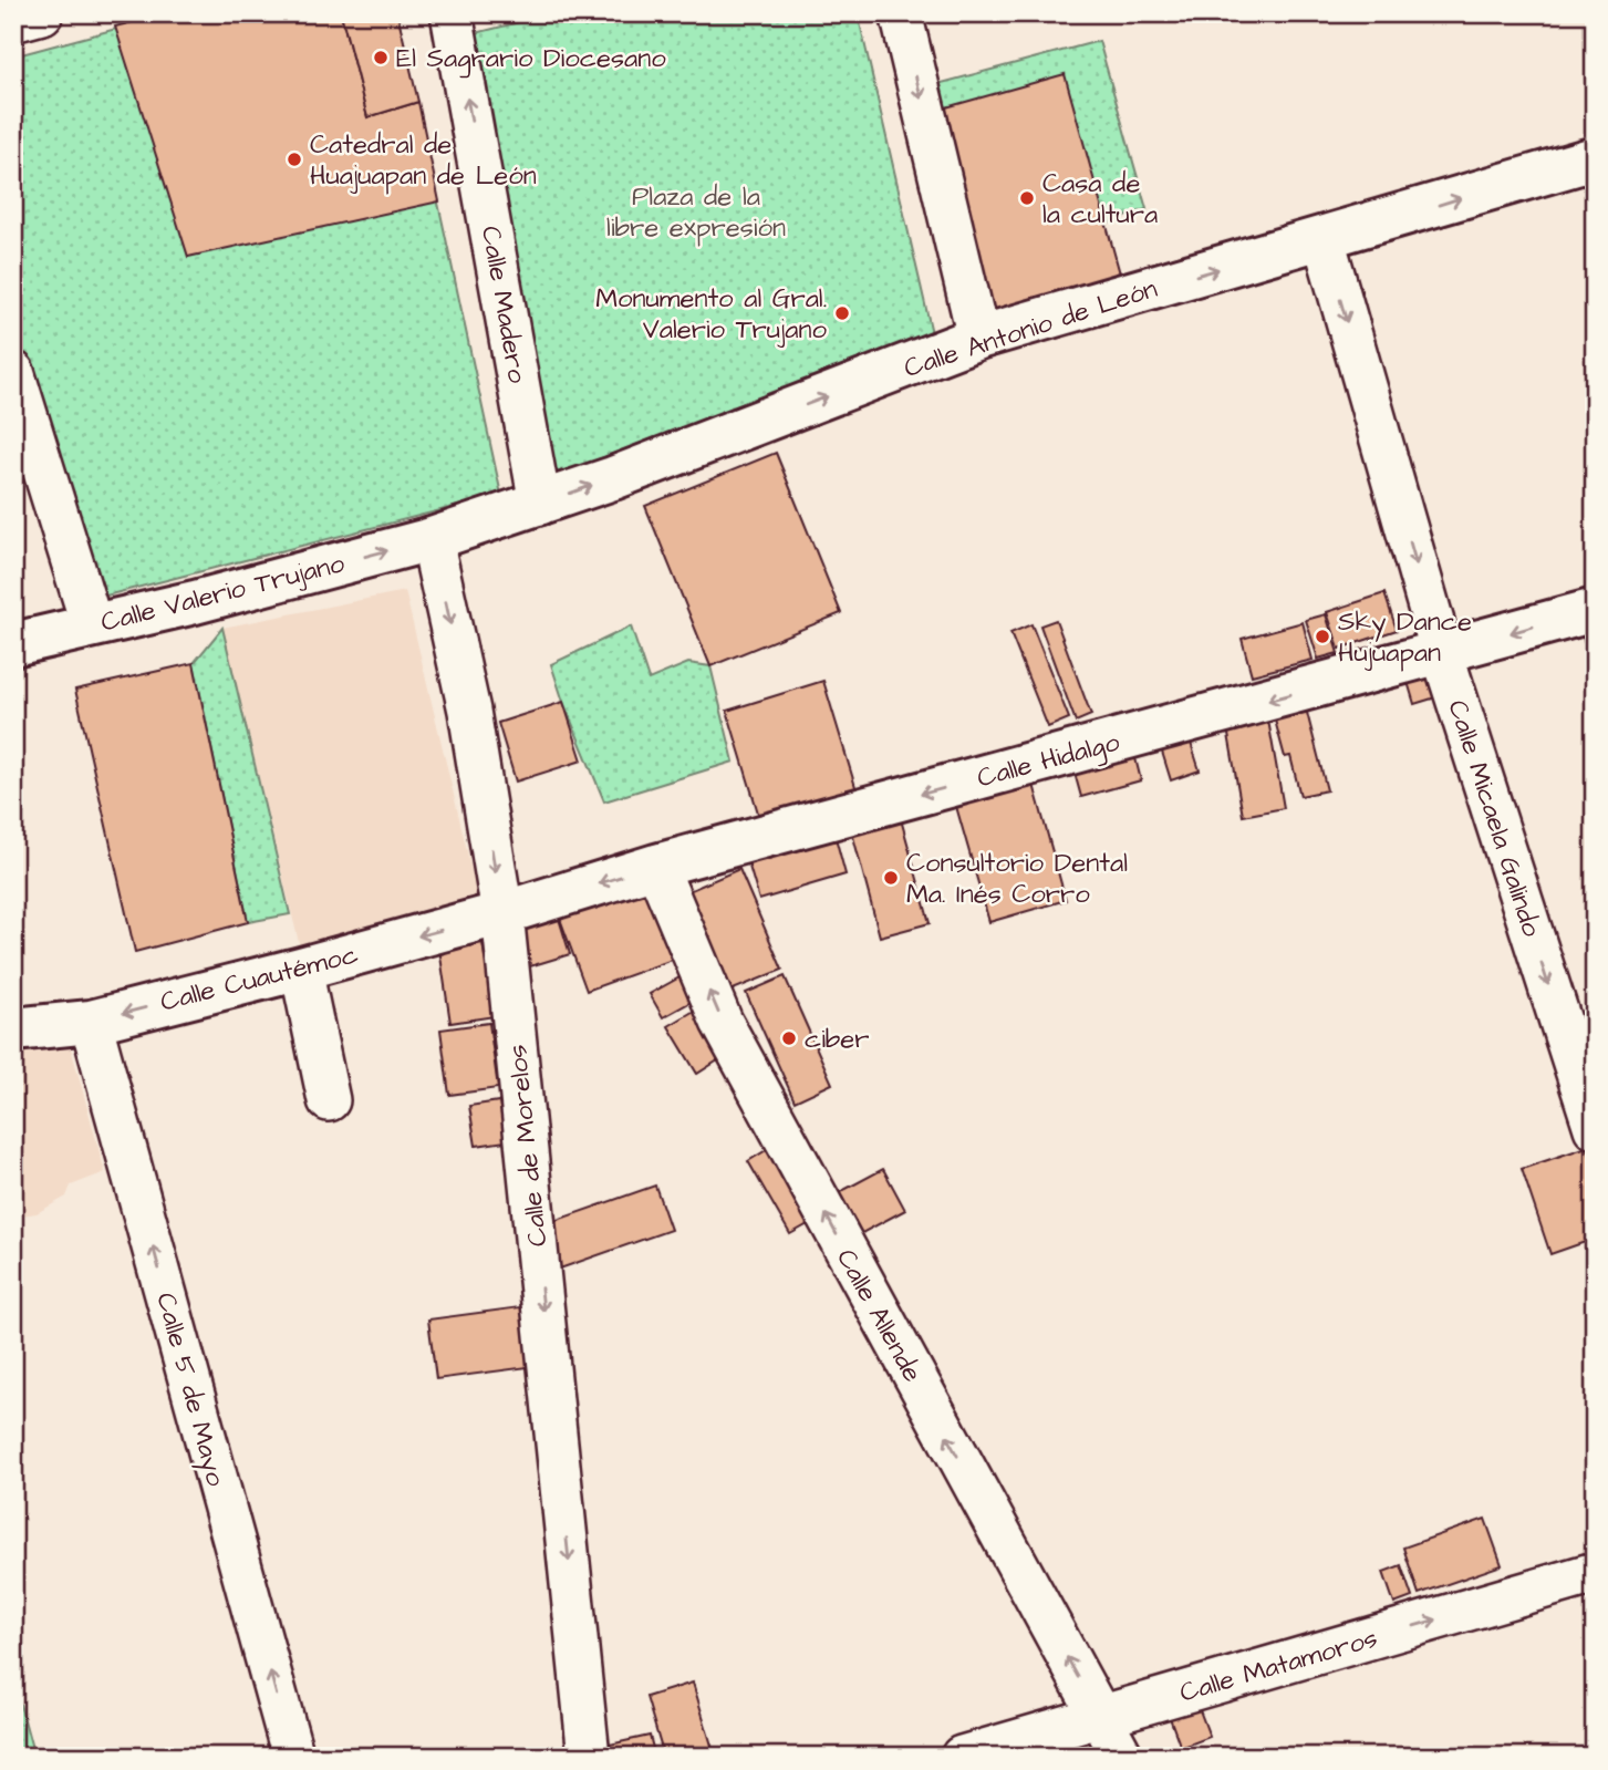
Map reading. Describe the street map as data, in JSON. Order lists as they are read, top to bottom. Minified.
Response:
{"streets":{"main road":["Calle Antonio de León","Calle Valerio Trujano","Calle Hidalgo","Calle Cuautémoc"],"street":["Calle Madero","Calle Micaela Galindo","Calle de Morelos","Calle Allende","Calle 5 de Mayo","Calle Matamoros"]},"crossings":[["Calle Madero","Calle Antonio de León"],["Calle Antonio de León","Calle Valerio Trujano"],["Calle Antonio de León","Calle Micaela Galindo"],["Calle Antonio de León","Calle de Morelos"],["Calle Valerio Trujano","Calle de Morelos"],["Calle Hidalgo","Calle Micaela Galindo"],["Calle Hidalgo","Calle Cuautémoc"],["Calle Hidalgo","Calle de Morelos"],["Calle Hidalgo","Calle Allende"],["Calle Cuautémoc","Calle de Morelos"],["Calle Cuautémoc","Calle 5 de Mayo"],["Calle Allende","Calle Matamoros"]],"one_way":["Calle Madero","Calle Antonio de León","Calle Valerio Trujano","Calle Hidalgo","Calle Micaela Galindo","Calle Cuautémoc","Calle de Morelos","Calle Allende","Calle 5 de Mayo","Calle Matamoros"],"parks":["Plaza de la libre expresión"],"places":["El Sagrario Diocesano","Catedral de Huajuapan de León","Casa de la cultura","Monumento al Gral. Valerio Trujano","Sky Dance Hujuapan","Consultorio Dental Ma. Inés Corro","ciber"]}
